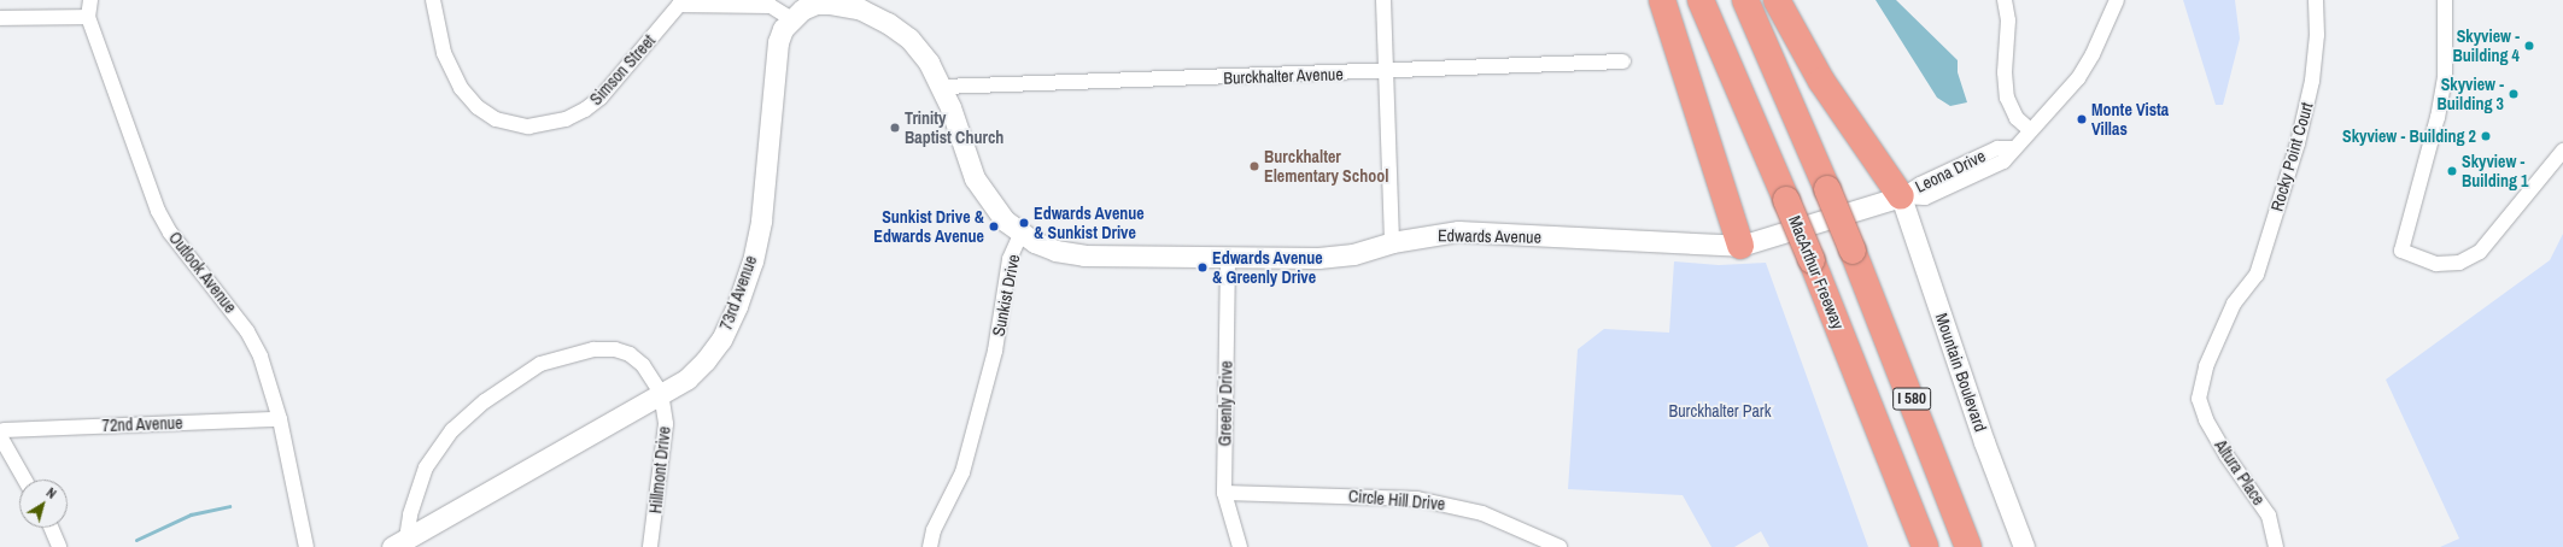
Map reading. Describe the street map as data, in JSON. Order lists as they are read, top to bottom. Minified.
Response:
{"streets":{"highway":["MacArthur Freeway","I 580"],"main road":["Edwards Avenue","73rd Avenue","Sunkist Drive","Mountain Boulevard"],"street":["Simson Street","Burckhalter Avenue","Rocky Point Court","Leona Drive","Outlook Avenue","Greenly Drive","72nd Avenue","Hillmont Drive","Altura Place","Circle Hill Drive"]},"crossings":[["Simson Street","73rd Avenue"],["Simson Street","Sunkist Drive"],["Burckhalter Avenue","Sunkist Drive"],["Rocky Point Court","Altura Place"],["Leona Drive","Edwards Avenue"],["Leona Drive","Mountain Boulevard"],["Edwards Avenue","Sunkist Drive"],["Edwards Avenue","Mountain Boulevard"],["Edwards Avenue","Greenly Drive"],["Outlook Avenue","72nd Avenue"],["73rd Avenue","Sunkist Drive"],["73rd Avenue","Hillmont Drive"],["Greenly Drive","Circle Hill Drive"]],"parks":["Burckhalter Park"],"places":["Skyview - Building 4","Skyview - Building 3","Monte Vista Villas","Trinity Baptist Church","Skyview - Building 2","Burckhalter Elementary School","Skyview - Building 1","Edwards Avenue & Sunkist Drive","Sunkist Drive & Edwards Avenue","Edwards Avenue & Greenly Drive"],"north":"top right"}
